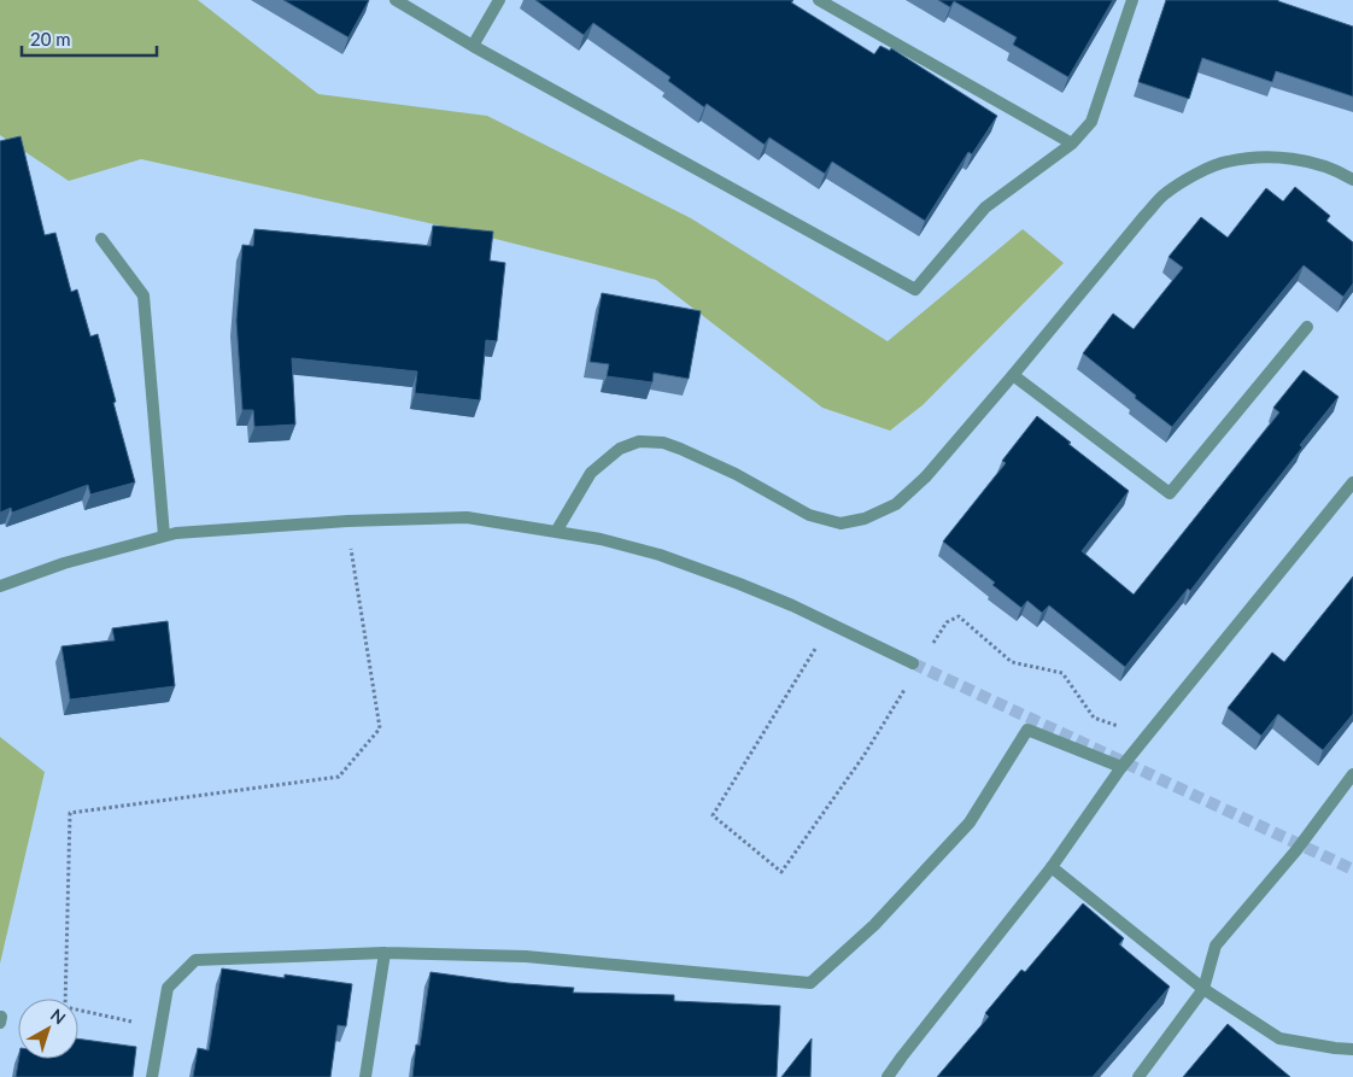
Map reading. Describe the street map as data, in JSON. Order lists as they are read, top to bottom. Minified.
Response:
{"scale_bar":"20 m","north":"top right"}
